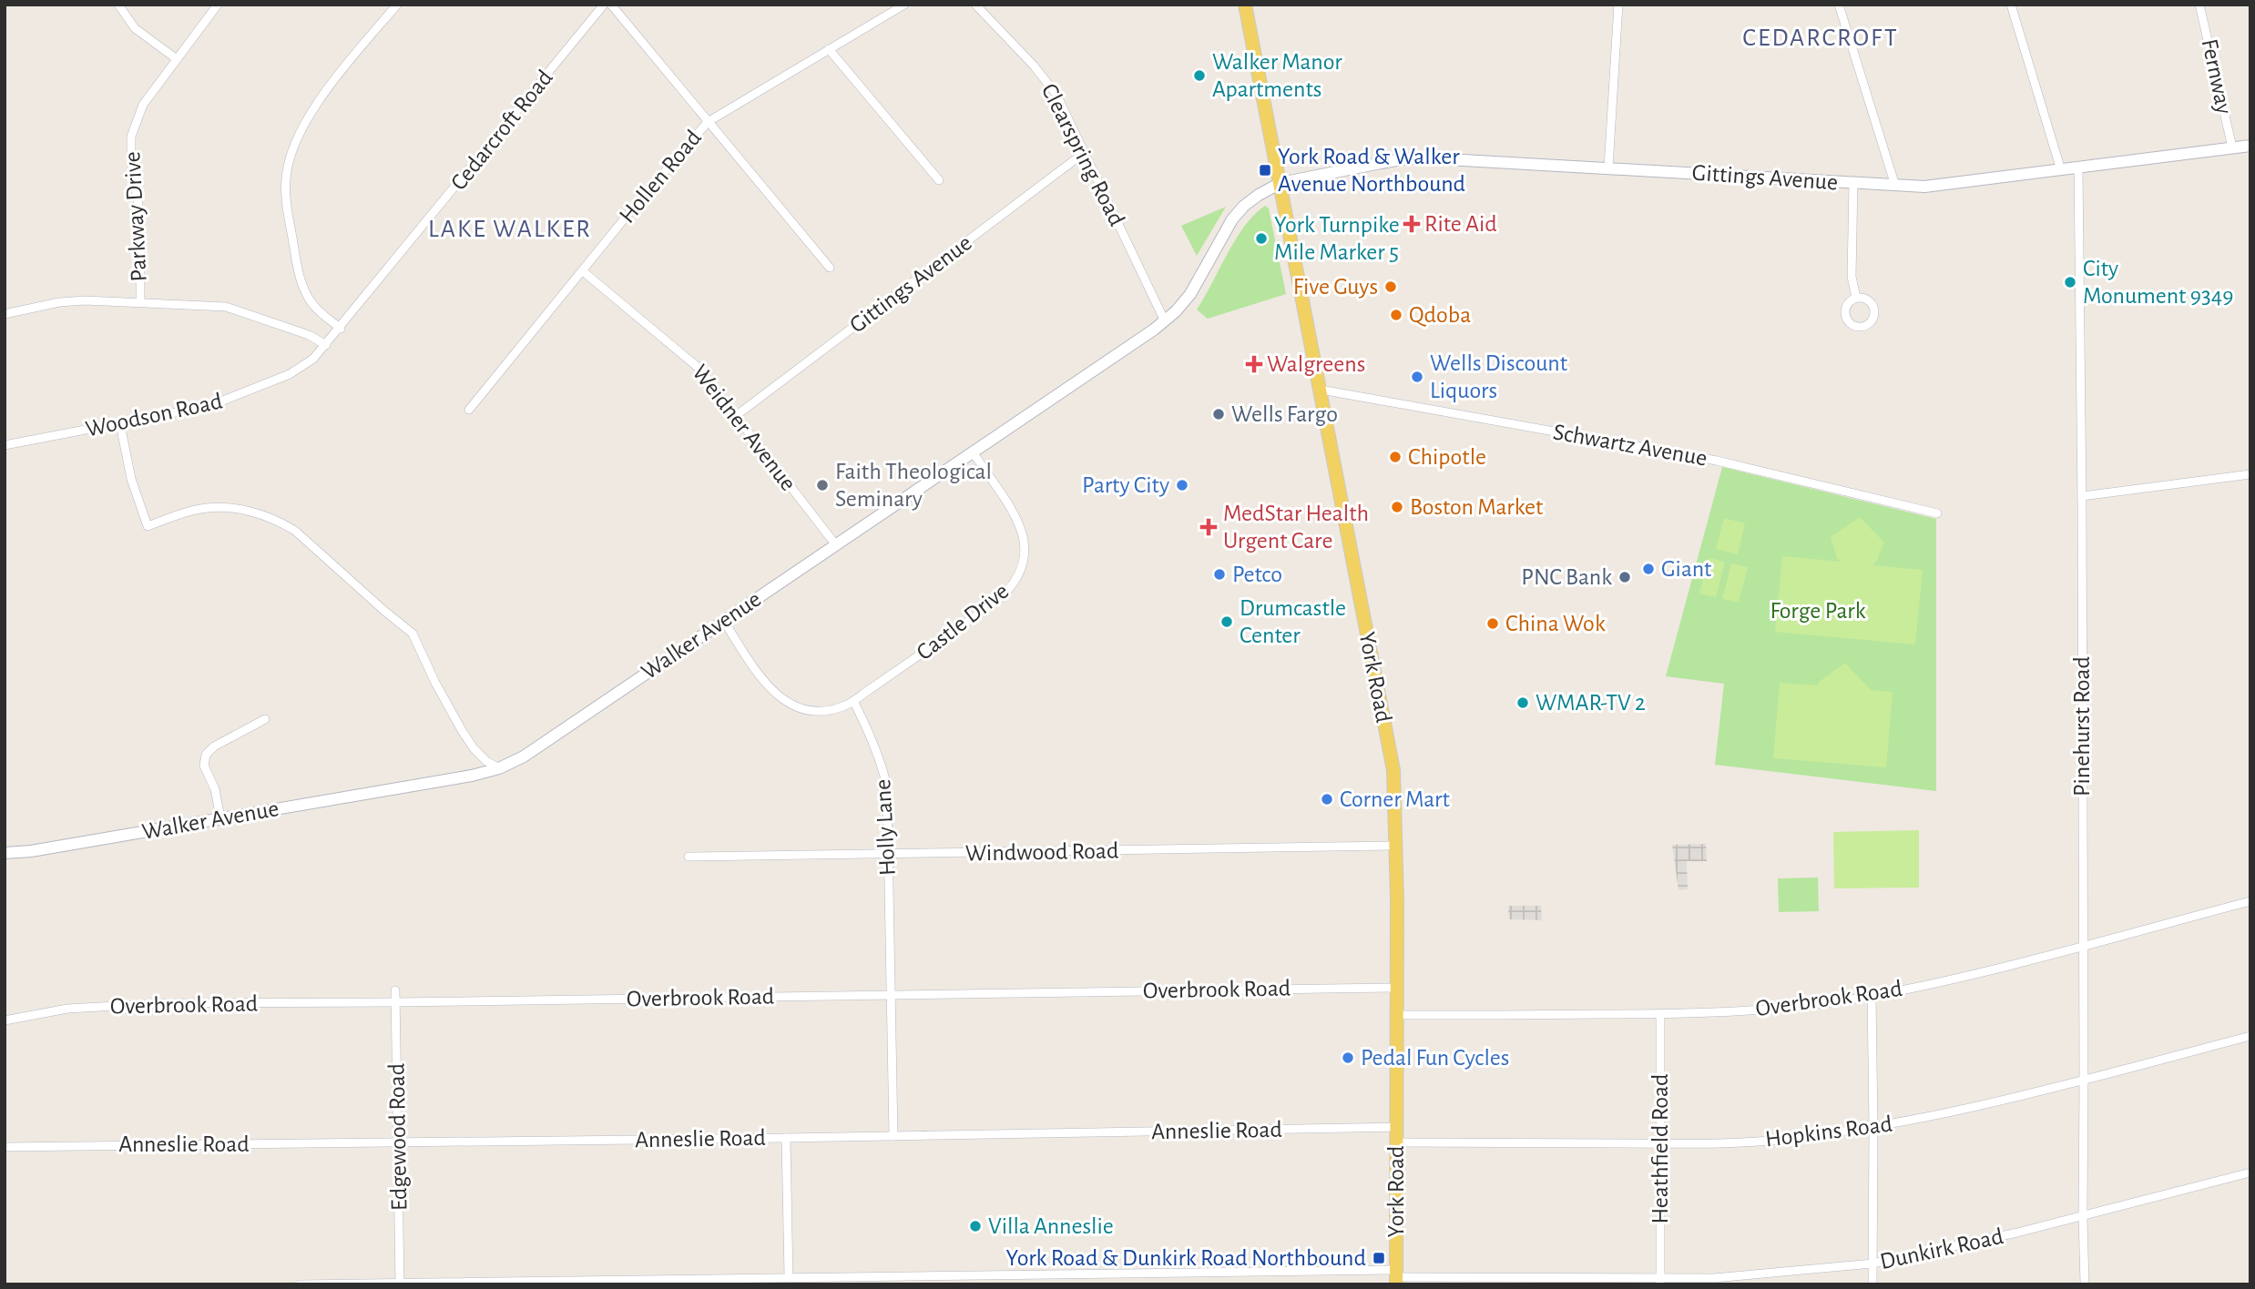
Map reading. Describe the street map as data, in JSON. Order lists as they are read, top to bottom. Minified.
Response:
{"streets":{"main road":["York Road"],"street":["Fernway","Cedarcroft Road","Clearspring Road","Hollen Road","Gittings Avenue","Parkway Drive","Woodson Road","Weidner Avenue","Schwartz Avenue","Castle Drive","Walker Avenue","Pinehurst Road","Holly Lane","Windwood Road","Overbrook Road","Anneslie Road","Hopkins Road","Edgewood Road","Heathfield Road","Dunkirk Road"]},"crossings":[["Fernway","Gittings Avenue"],["Cedarcroft Road","Woodson Road"],["Clearspring Road","Gittings Avenue"],["Clearspring Road","Walker Avenue"],["Hollen Road","Weidner Avenue"],["Gittings Avenue","Weidner Avenue"],["Gittings Avenue","Walker Avenue"],["Gittings Avenue","York Road"],["Gittings Avenue","Pinehurst Road"],["Weidner Avenue","Walker Avenue"],["Schwartz Avenue","York Road"],["Castle Drive","Walker Avenue"],["Castle Drive","Holly Lane"],["Walker Avenue","York Road"],["York Road","Windwood Road"],["York Road","Overbrook Road"],["York Road","Anneslie Road"],["York Road","Hopkins Road"],["York Road","Dunkirk Road"],["Pinehurst Road","Overbrook Road"],["Pinehurst Road","Hopkins Road"],["Pinehurst Road","Dunkirk Road"],["Holly Lane","Windwood Road"],["Holly Lane","Overbrook Road"],["Holly Lane","Anneslie Road"],["Overbrook Road","Edgewood Road"],["Overbrook Road","Heathfield Road"],["Anneslie Road","Edgewood Road"],["Hopkins Road","Heathfield Road"],["Edgewood Road","Dunkirk Road"],["Heathfield Road","Dunkirk Road"]],"districts":["CEDARCROFT","LAKE WALKER"],"parks":["Forge Park"],"places":{"other":["Walker Manor Apartments","York Turnpike Mile Marker 5","City Monument 9349","Five Guys","Qdoba","Wells Discount Liquors","Wells Fargo","Chipotle","Faith Theological Seminary","Party City","Boston Market","Giant","Petco","PNC Bank","Drumcastle Center","China Wok","WMAR-TV 2","Corner Mart","Pedal Fun Cycles","Villa Anneslie"],"transit":["York Road & Walker Avenue Northbound","York Road & Dunkirk Road Northbound"],"health":["Rite Aid","Walgreens","MedStar Health Urgent Care"]}}
